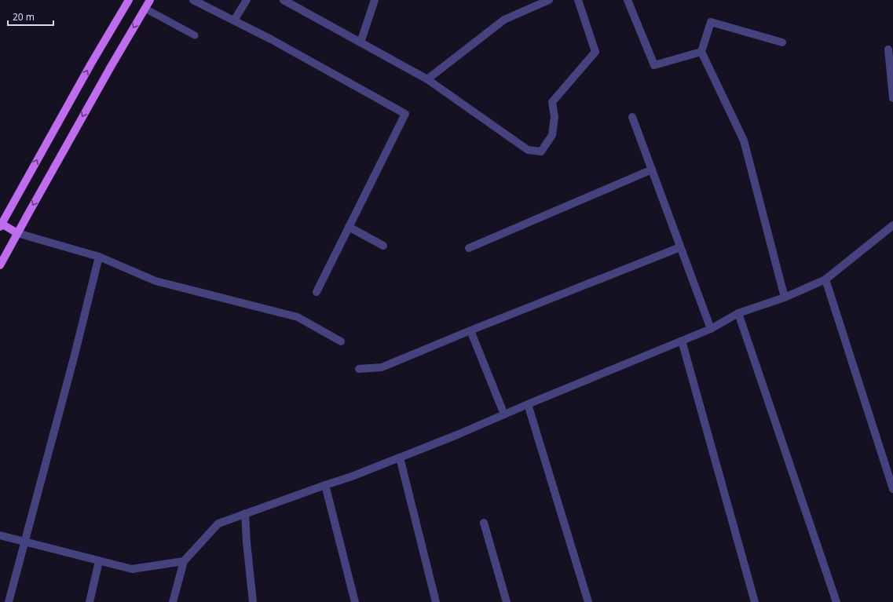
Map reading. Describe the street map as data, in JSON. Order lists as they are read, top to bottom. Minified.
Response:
{"scale_bar":"20 m"}
